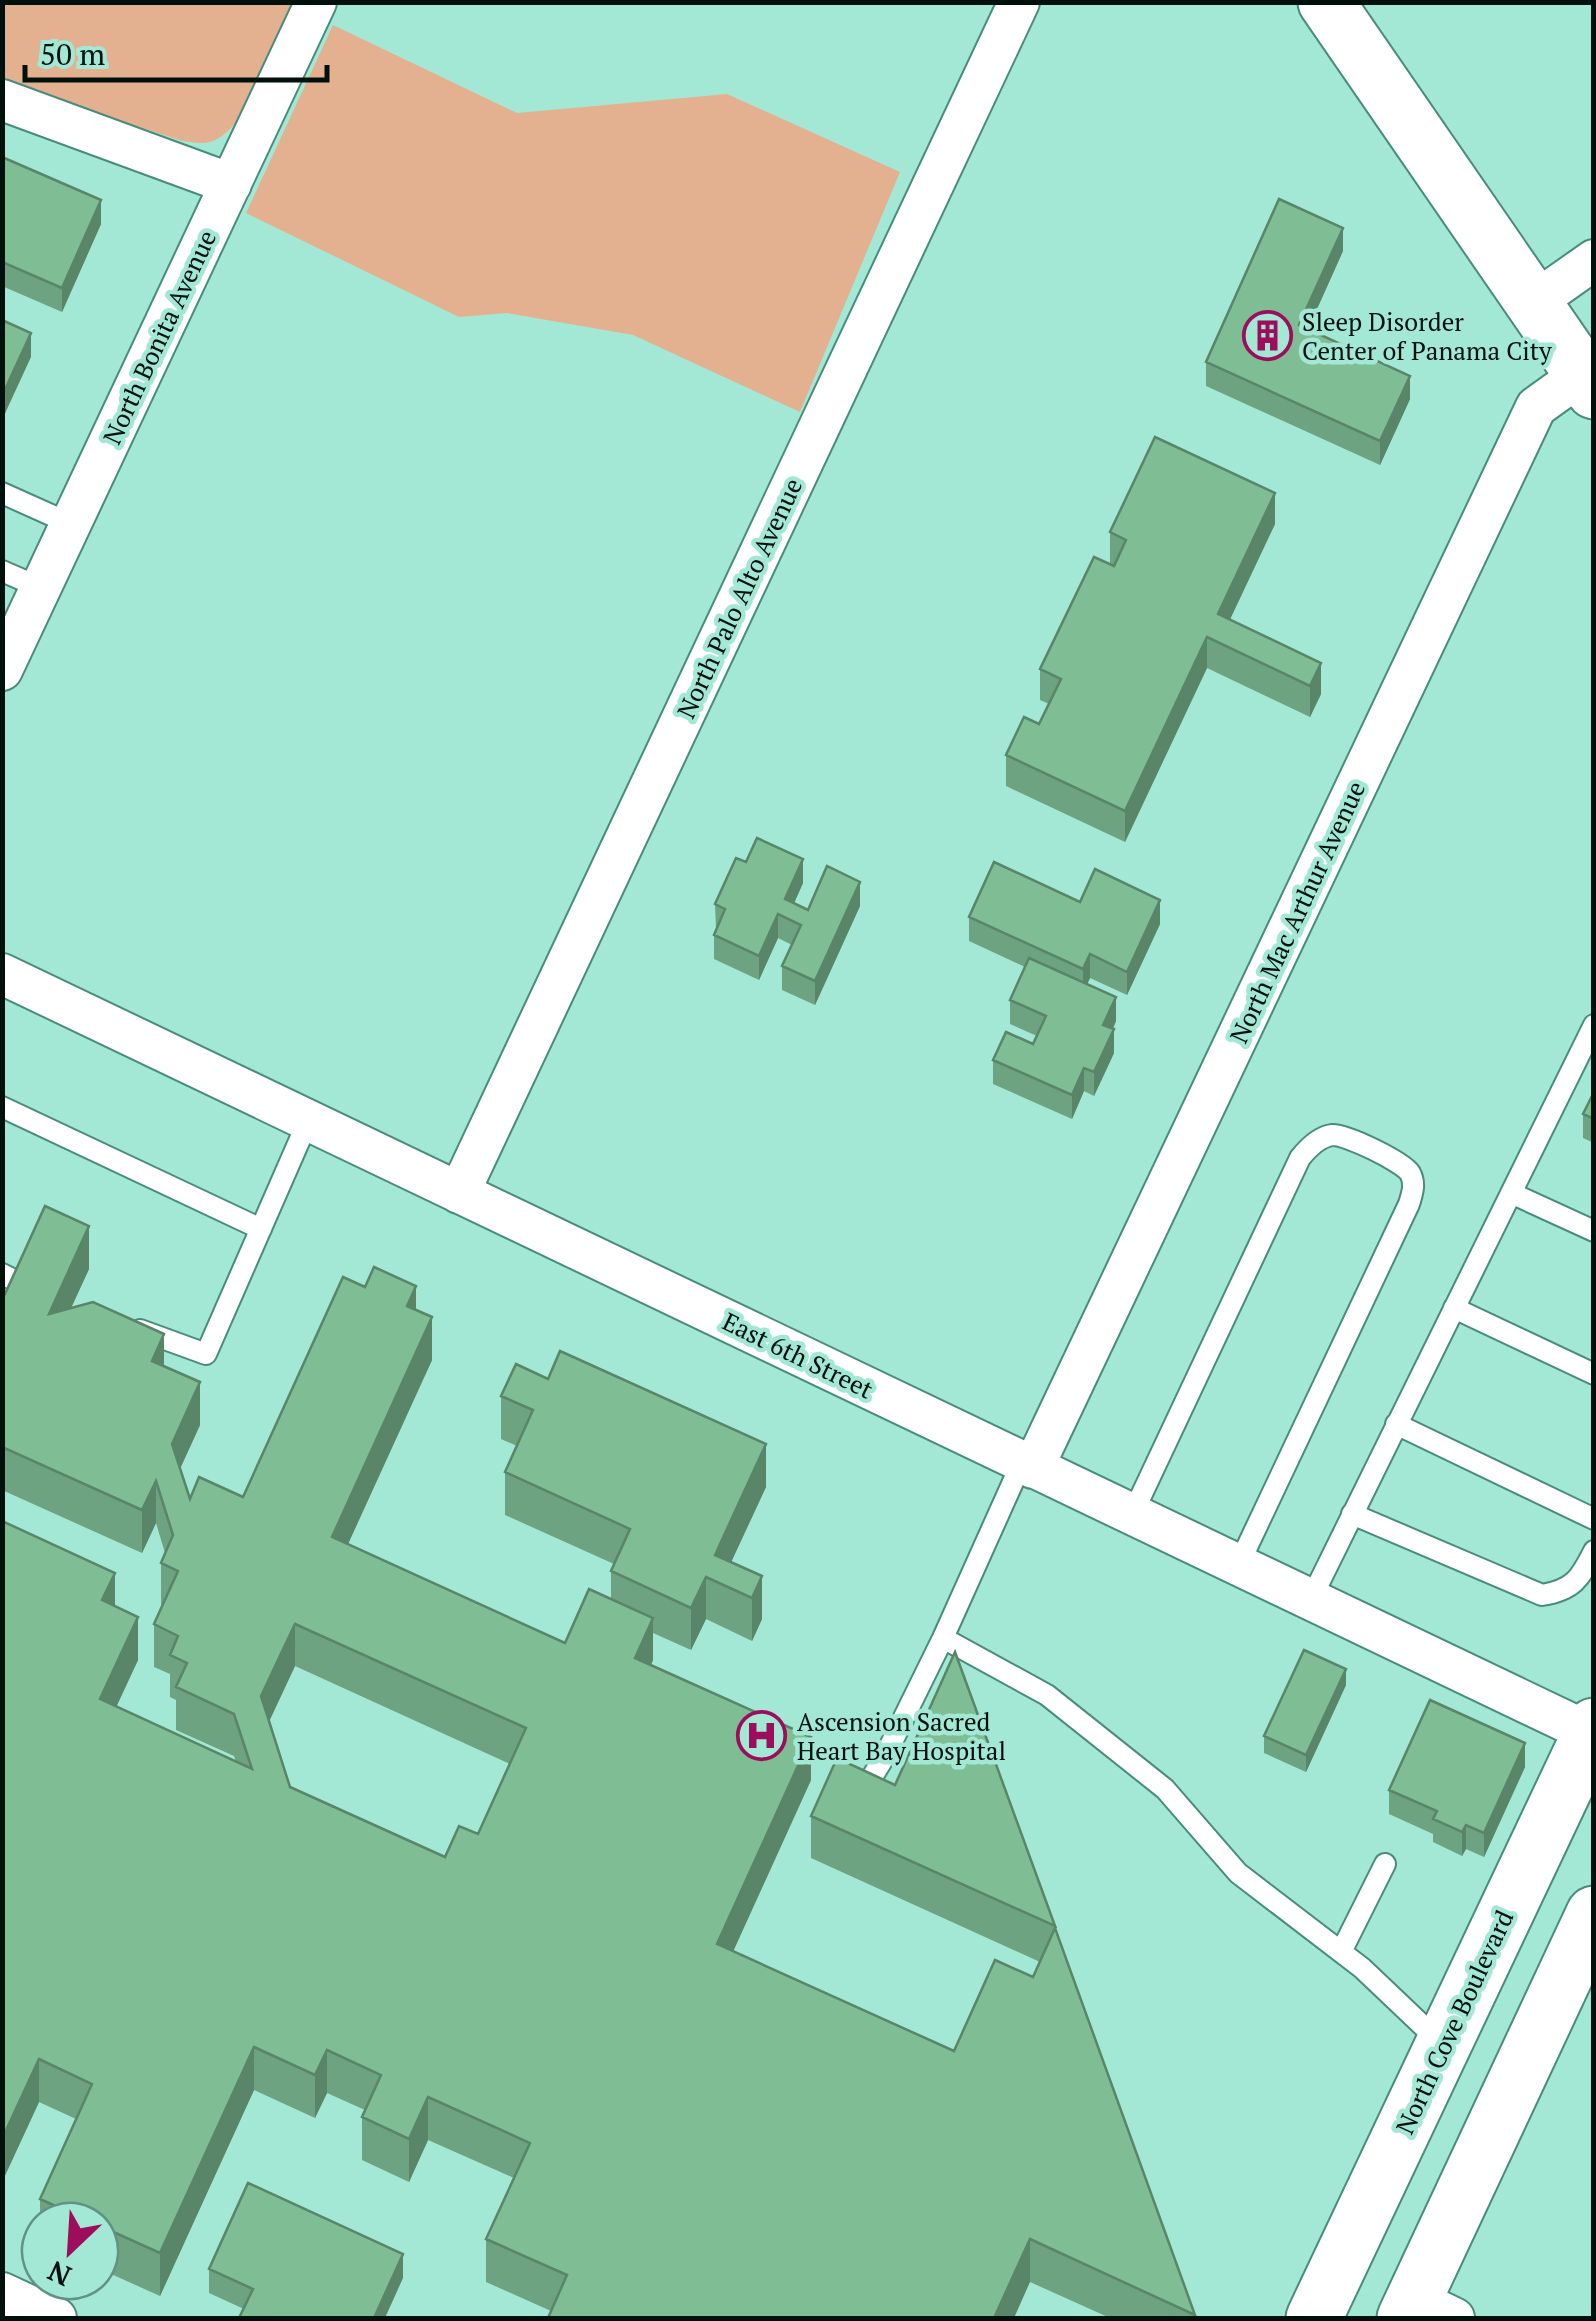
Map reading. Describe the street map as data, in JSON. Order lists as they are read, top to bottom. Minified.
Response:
{"streets":{"main road":["North Cove Boulevard"],"street":["North Bonita Avenue","North Palo Alto Avenue","North Mac Arthur Avenue","East 6th Street"]},"crossings":[["North Palo Alto Avenue","East 6th Street"],["North Mac Arthur Avenue","East 6th Street"],["East 6th Street","North Cove Boulevard"]],"places":{"building":["Sleep Disorder Center of Panama City"],"hospital":["Ascension Sacred Heart Bay Hospital"]},"scale_bar":"50 m","north":"bottom left"}
